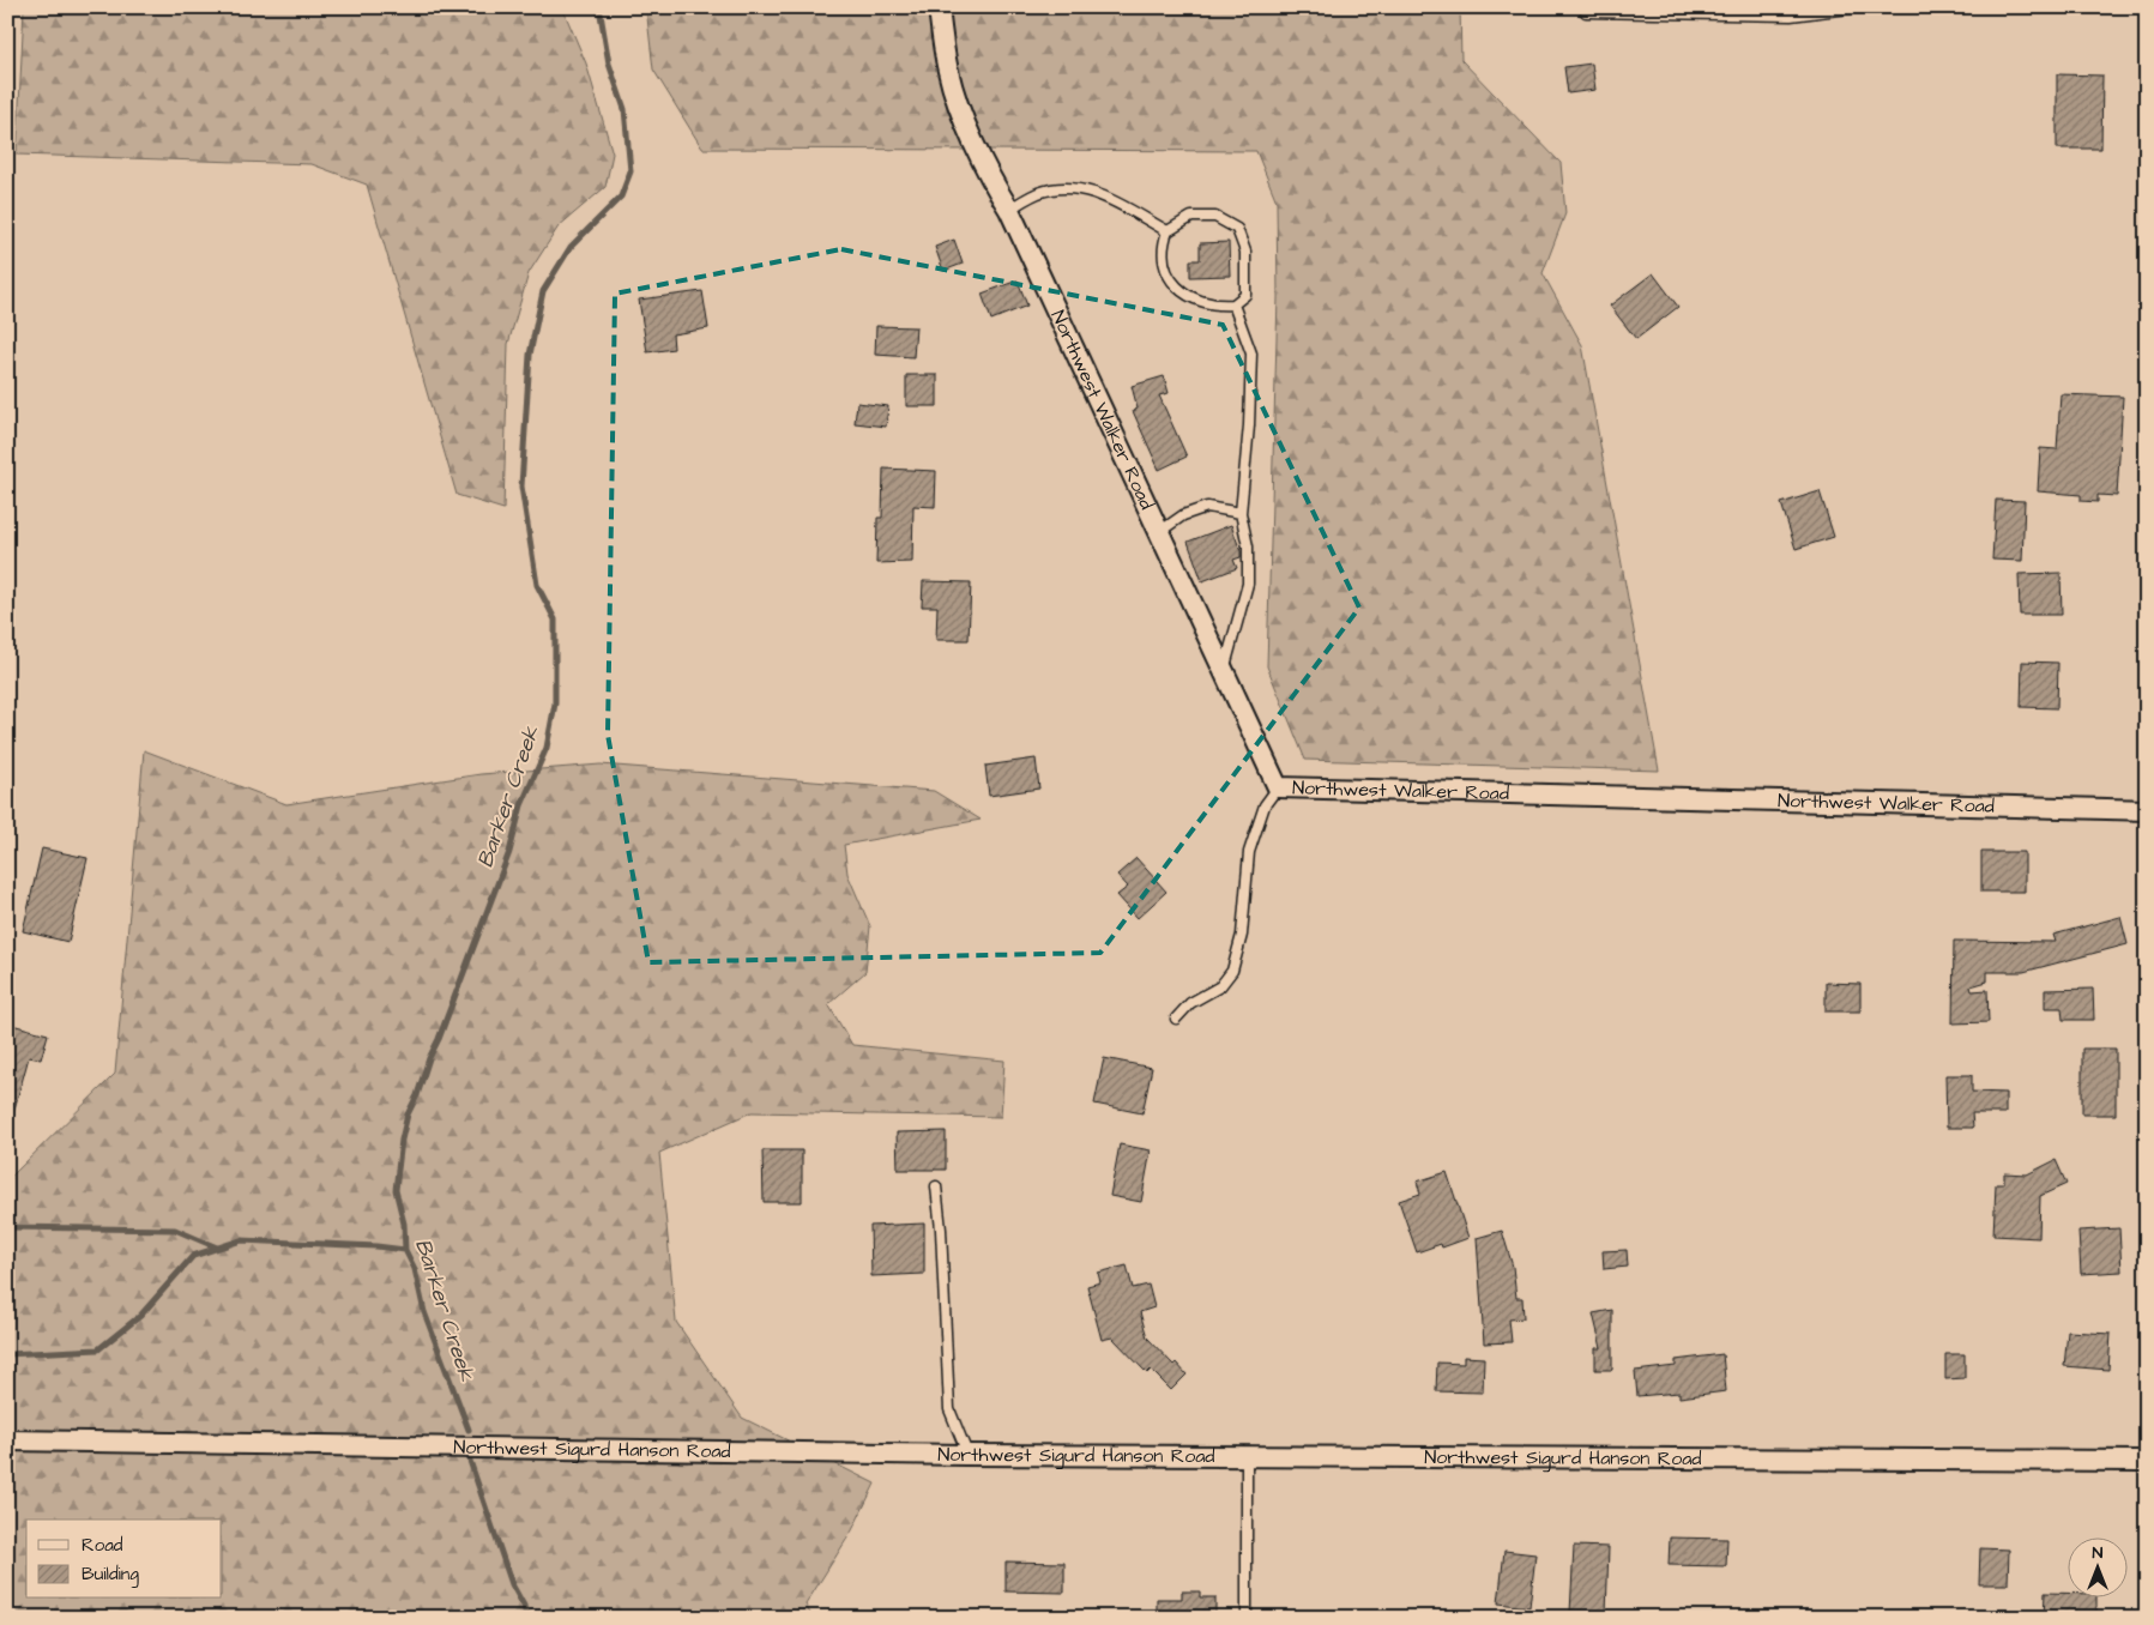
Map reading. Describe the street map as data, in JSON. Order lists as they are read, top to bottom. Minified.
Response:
{"streets":{"street":["Northwest Walker Road","Northwest Sigurd Hanson Road"]},"water":["Barker Creek"],"legend":["Road","Building"],"north":"top"}
